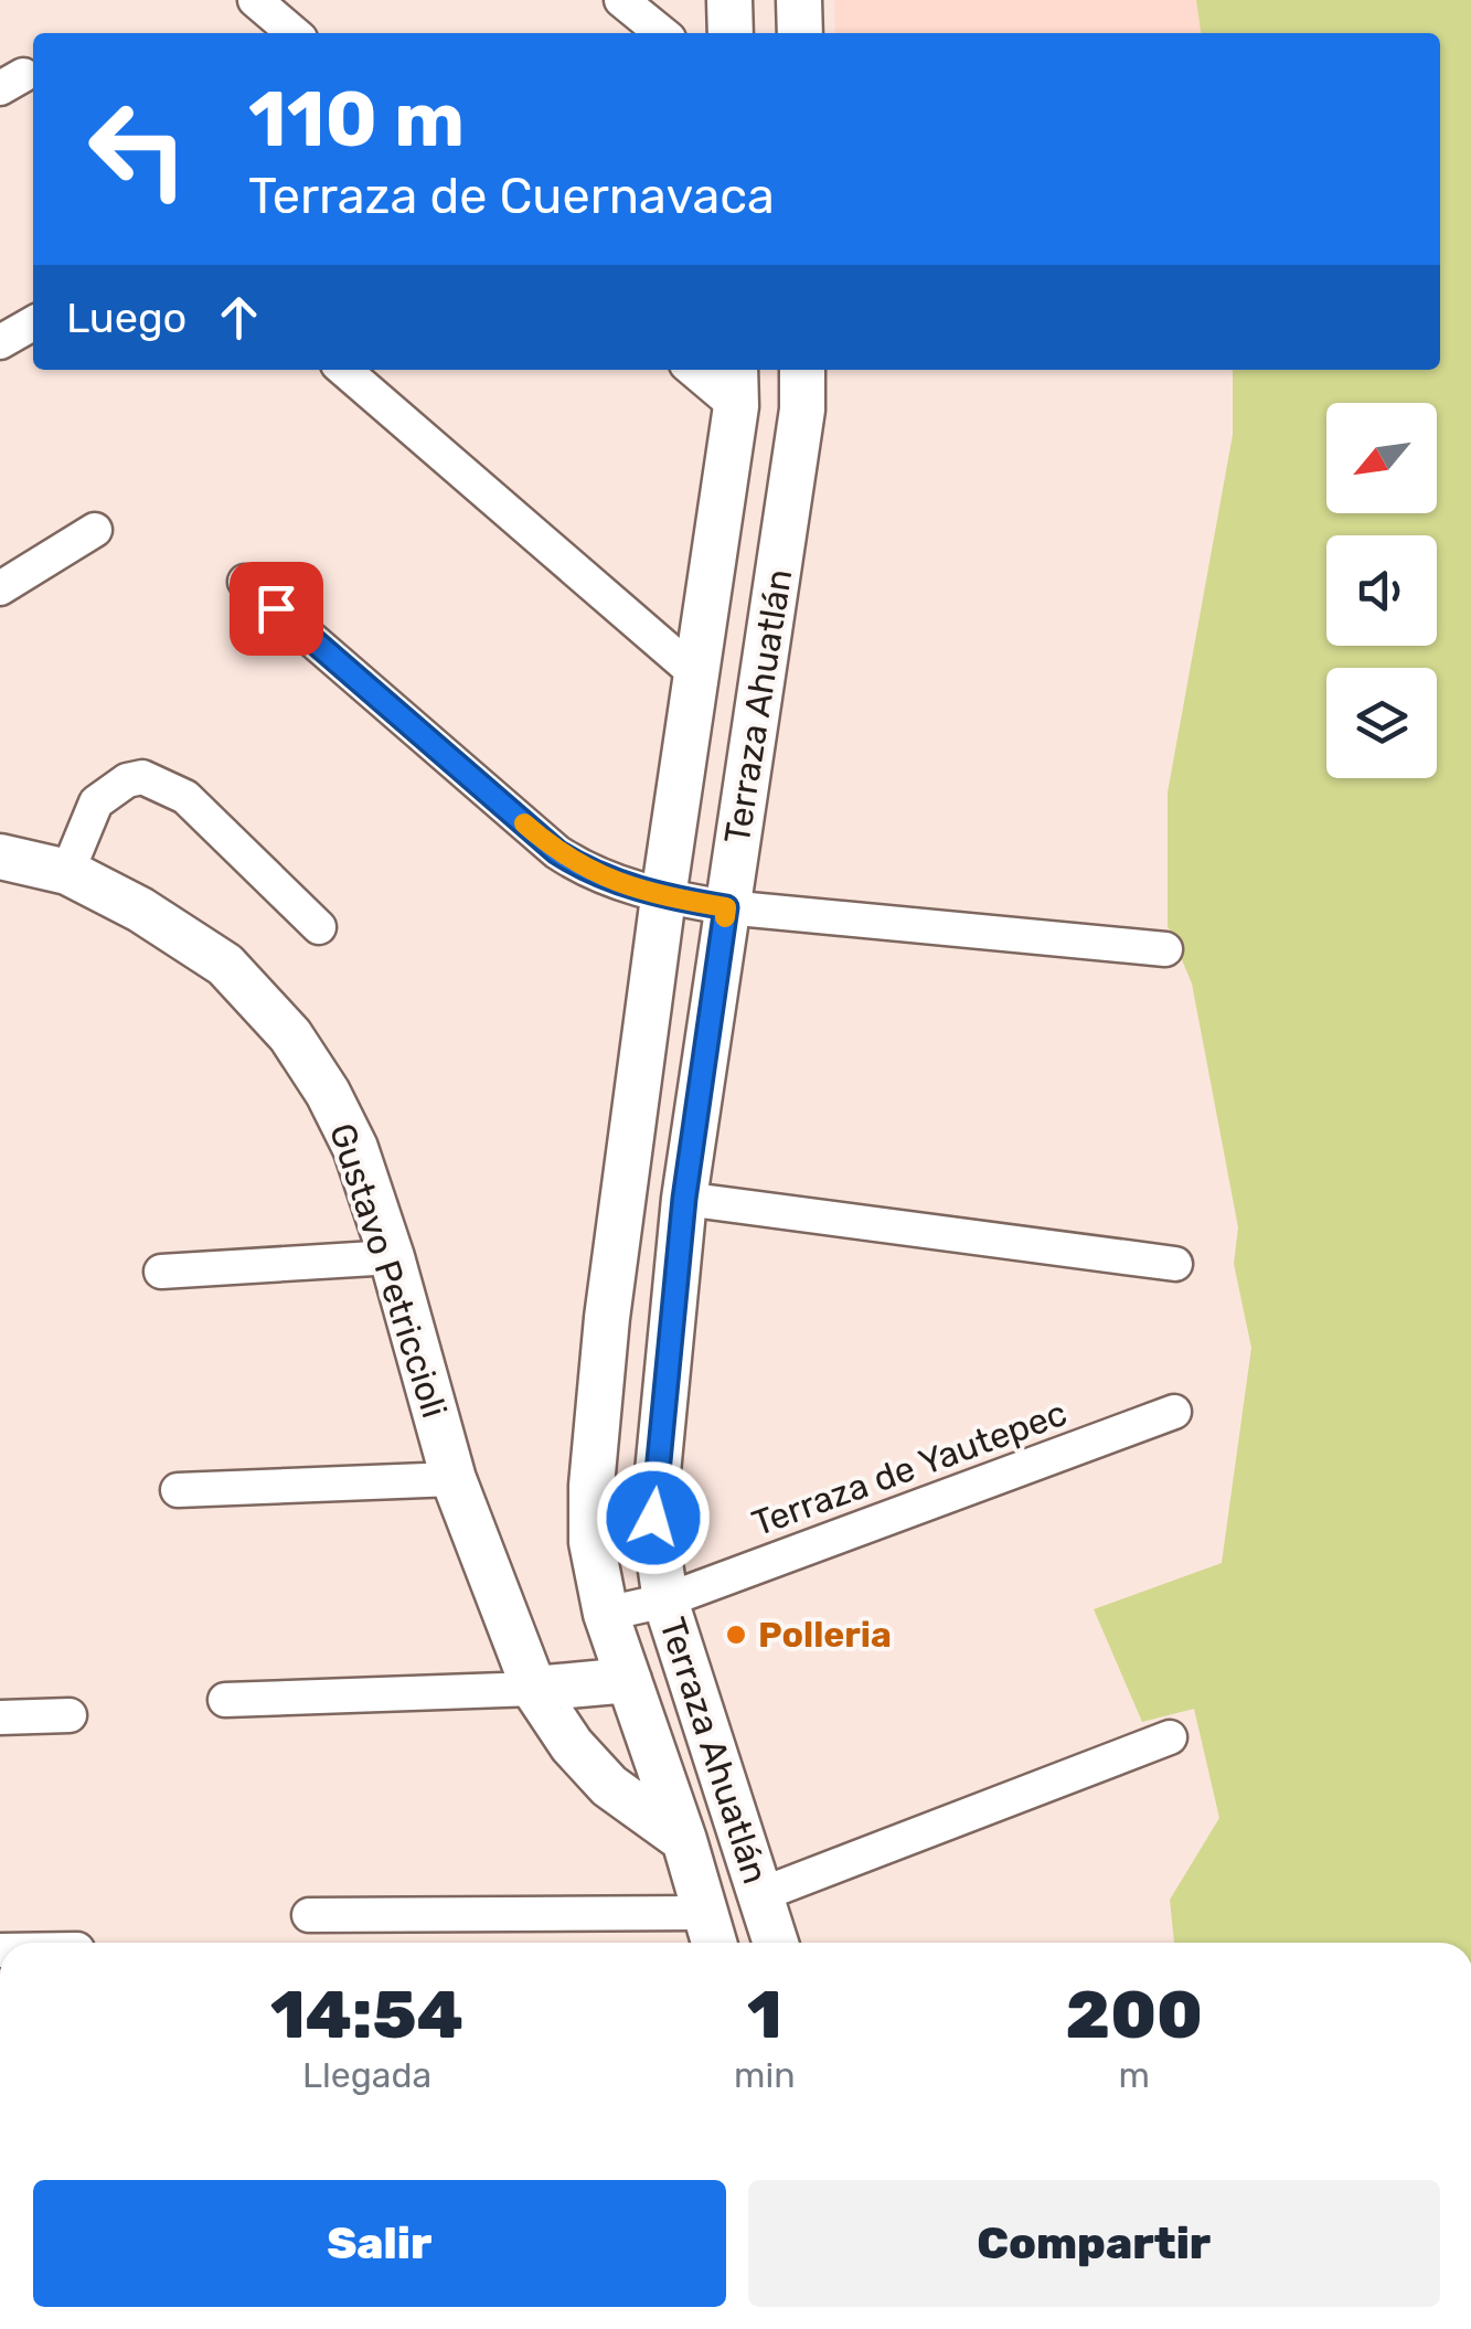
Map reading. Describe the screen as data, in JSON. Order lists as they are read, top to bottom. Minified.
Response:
{"streets":{"street":["Terraza Ahuatlán","Gustavo Petriccioli","Terraza de Yautepec"]},"crossings":[["Terraza Ahuatlán","Gustavo Petriccioli"],["Terraza Ahuatlán","Terraza de Yautepec"]],"places":["Polleria"],"north":"bottom left","page":{"turn":["110 m","Terraza de Cuernavaca"],"then":"Luego","eta":["14:54","Llegada","1","min","200","m"],"buttons":["Salir","Compartir"]}}
